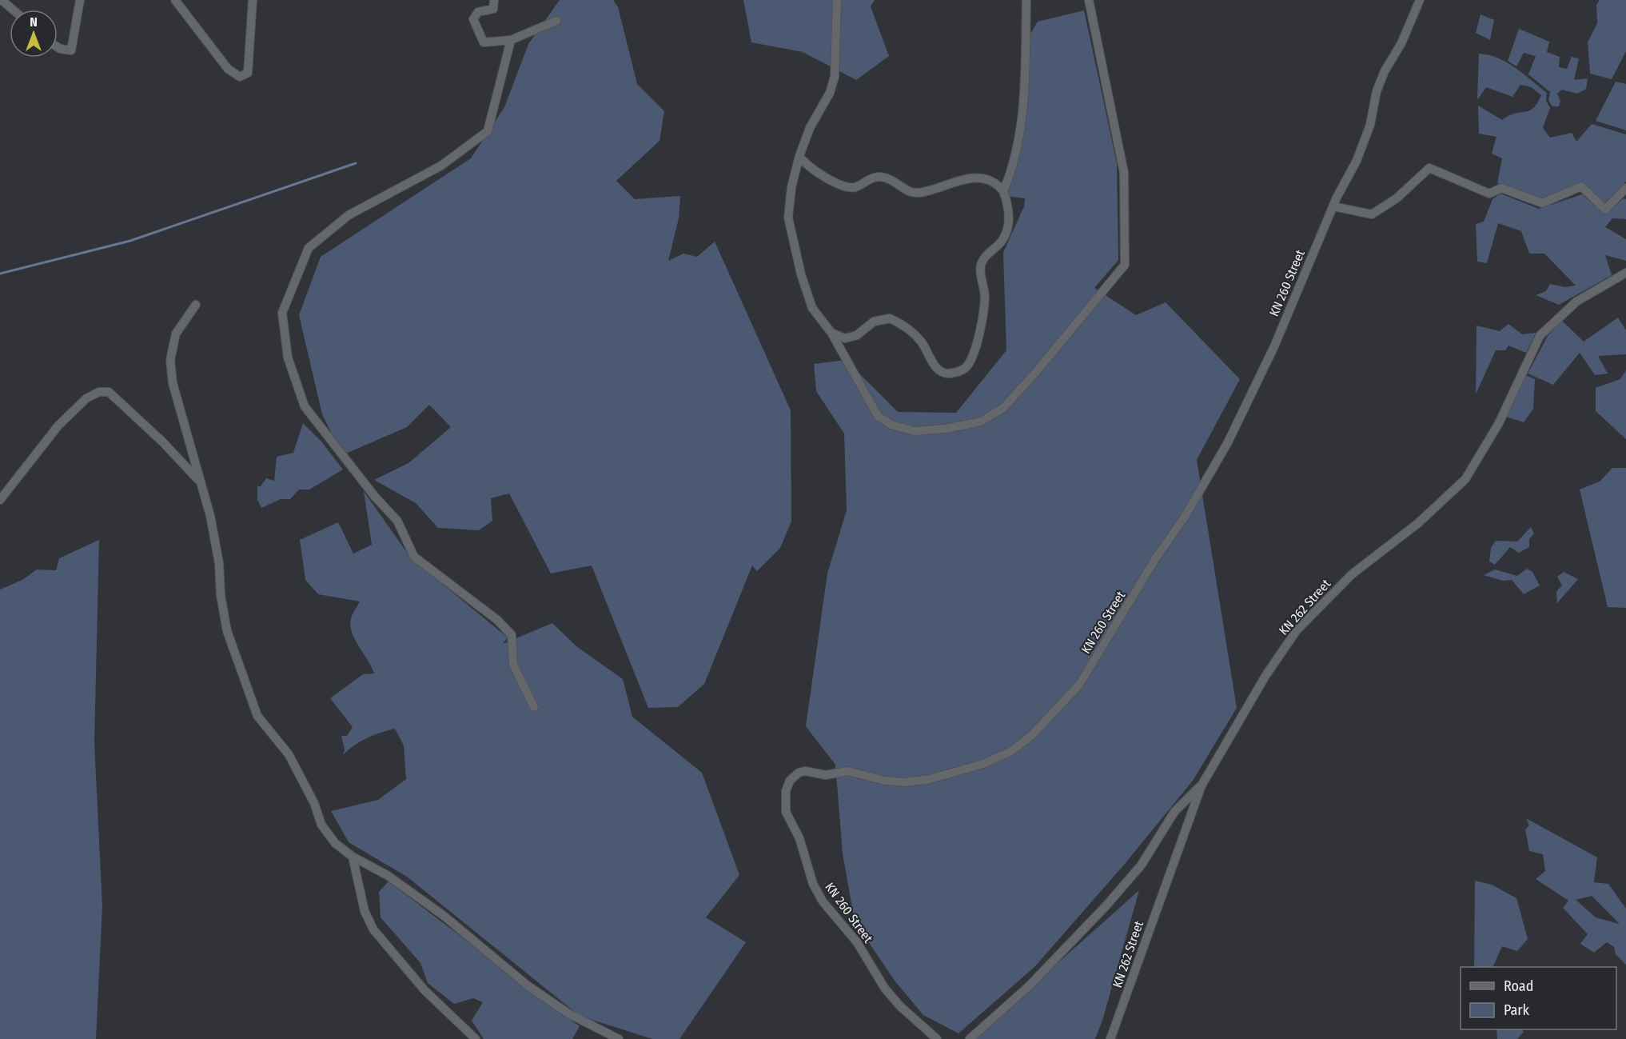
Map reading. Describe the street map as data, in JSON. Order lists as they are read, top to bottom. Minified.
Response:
{"streets":{"street":["KN 260 Street","KN 262 Street"]},"legend":["Road","Park"],"north":"top"}
